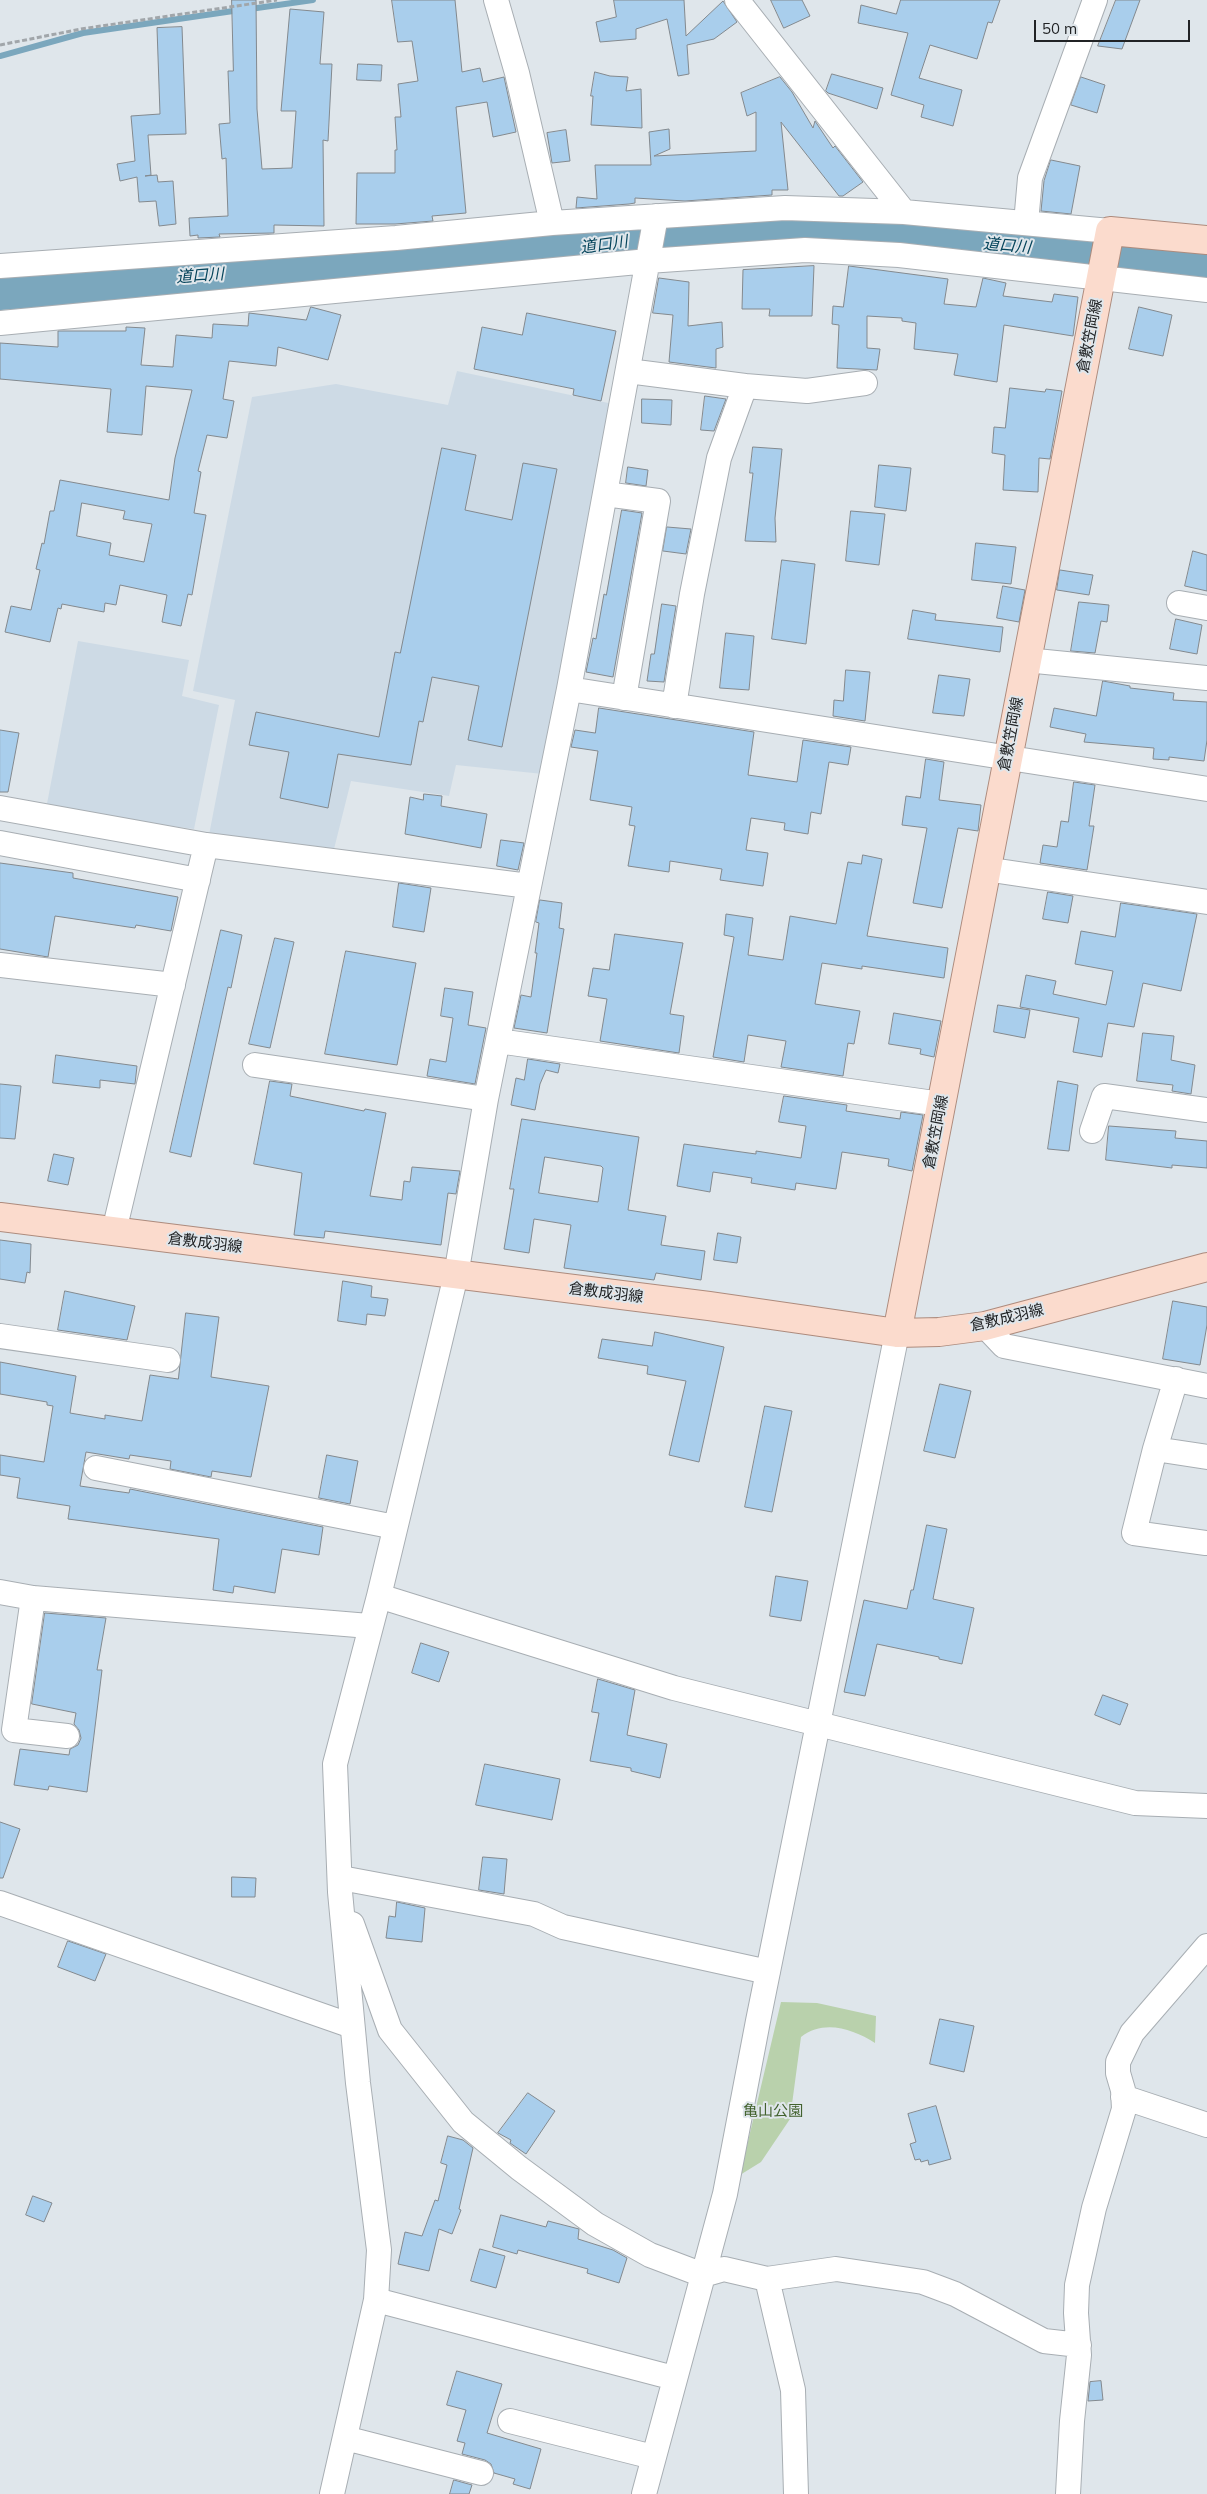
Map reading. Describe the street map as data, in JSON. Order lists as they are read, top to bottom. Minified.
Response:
{"streets":{"main road":["倉敷笠岡線","倉敷成羽線"]},"crossings":[["倉敷笠岡線","倉敷成羽線"]],"water":["道口川"],"parks":["亀山公園"],"scale_bar":"50 m"}
